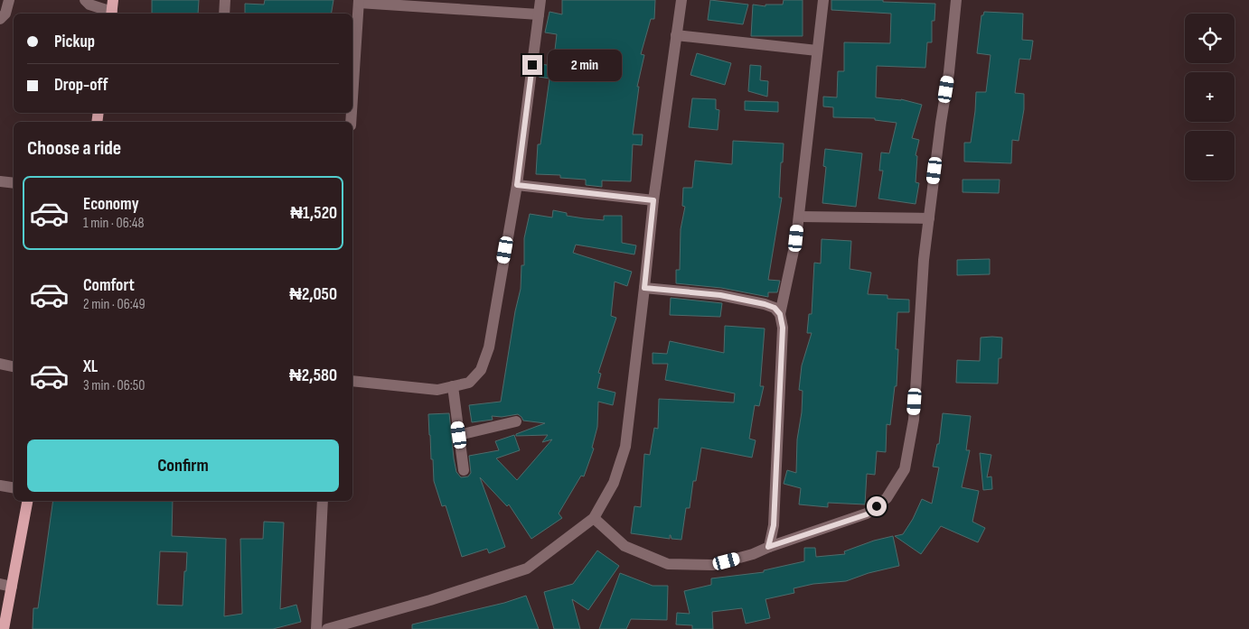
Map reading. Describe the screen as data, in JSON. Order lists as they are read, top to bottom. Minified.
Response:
{"page":{"map_buttons":["+","−"],"banner":["Pickup","Drop-off"],"bubble":"2 min","heading":"Choose a ride","list":[{"name":"Economy","note":"1 min · 06:48","value":"₦1,520"},{"name":"Comfort","note":"2 min · 06:49","value":"₦2,050"},{"name":"XL","note":"3 min · 06:50","value":"₦2,580"}],"buttons":"Confirm"}}
